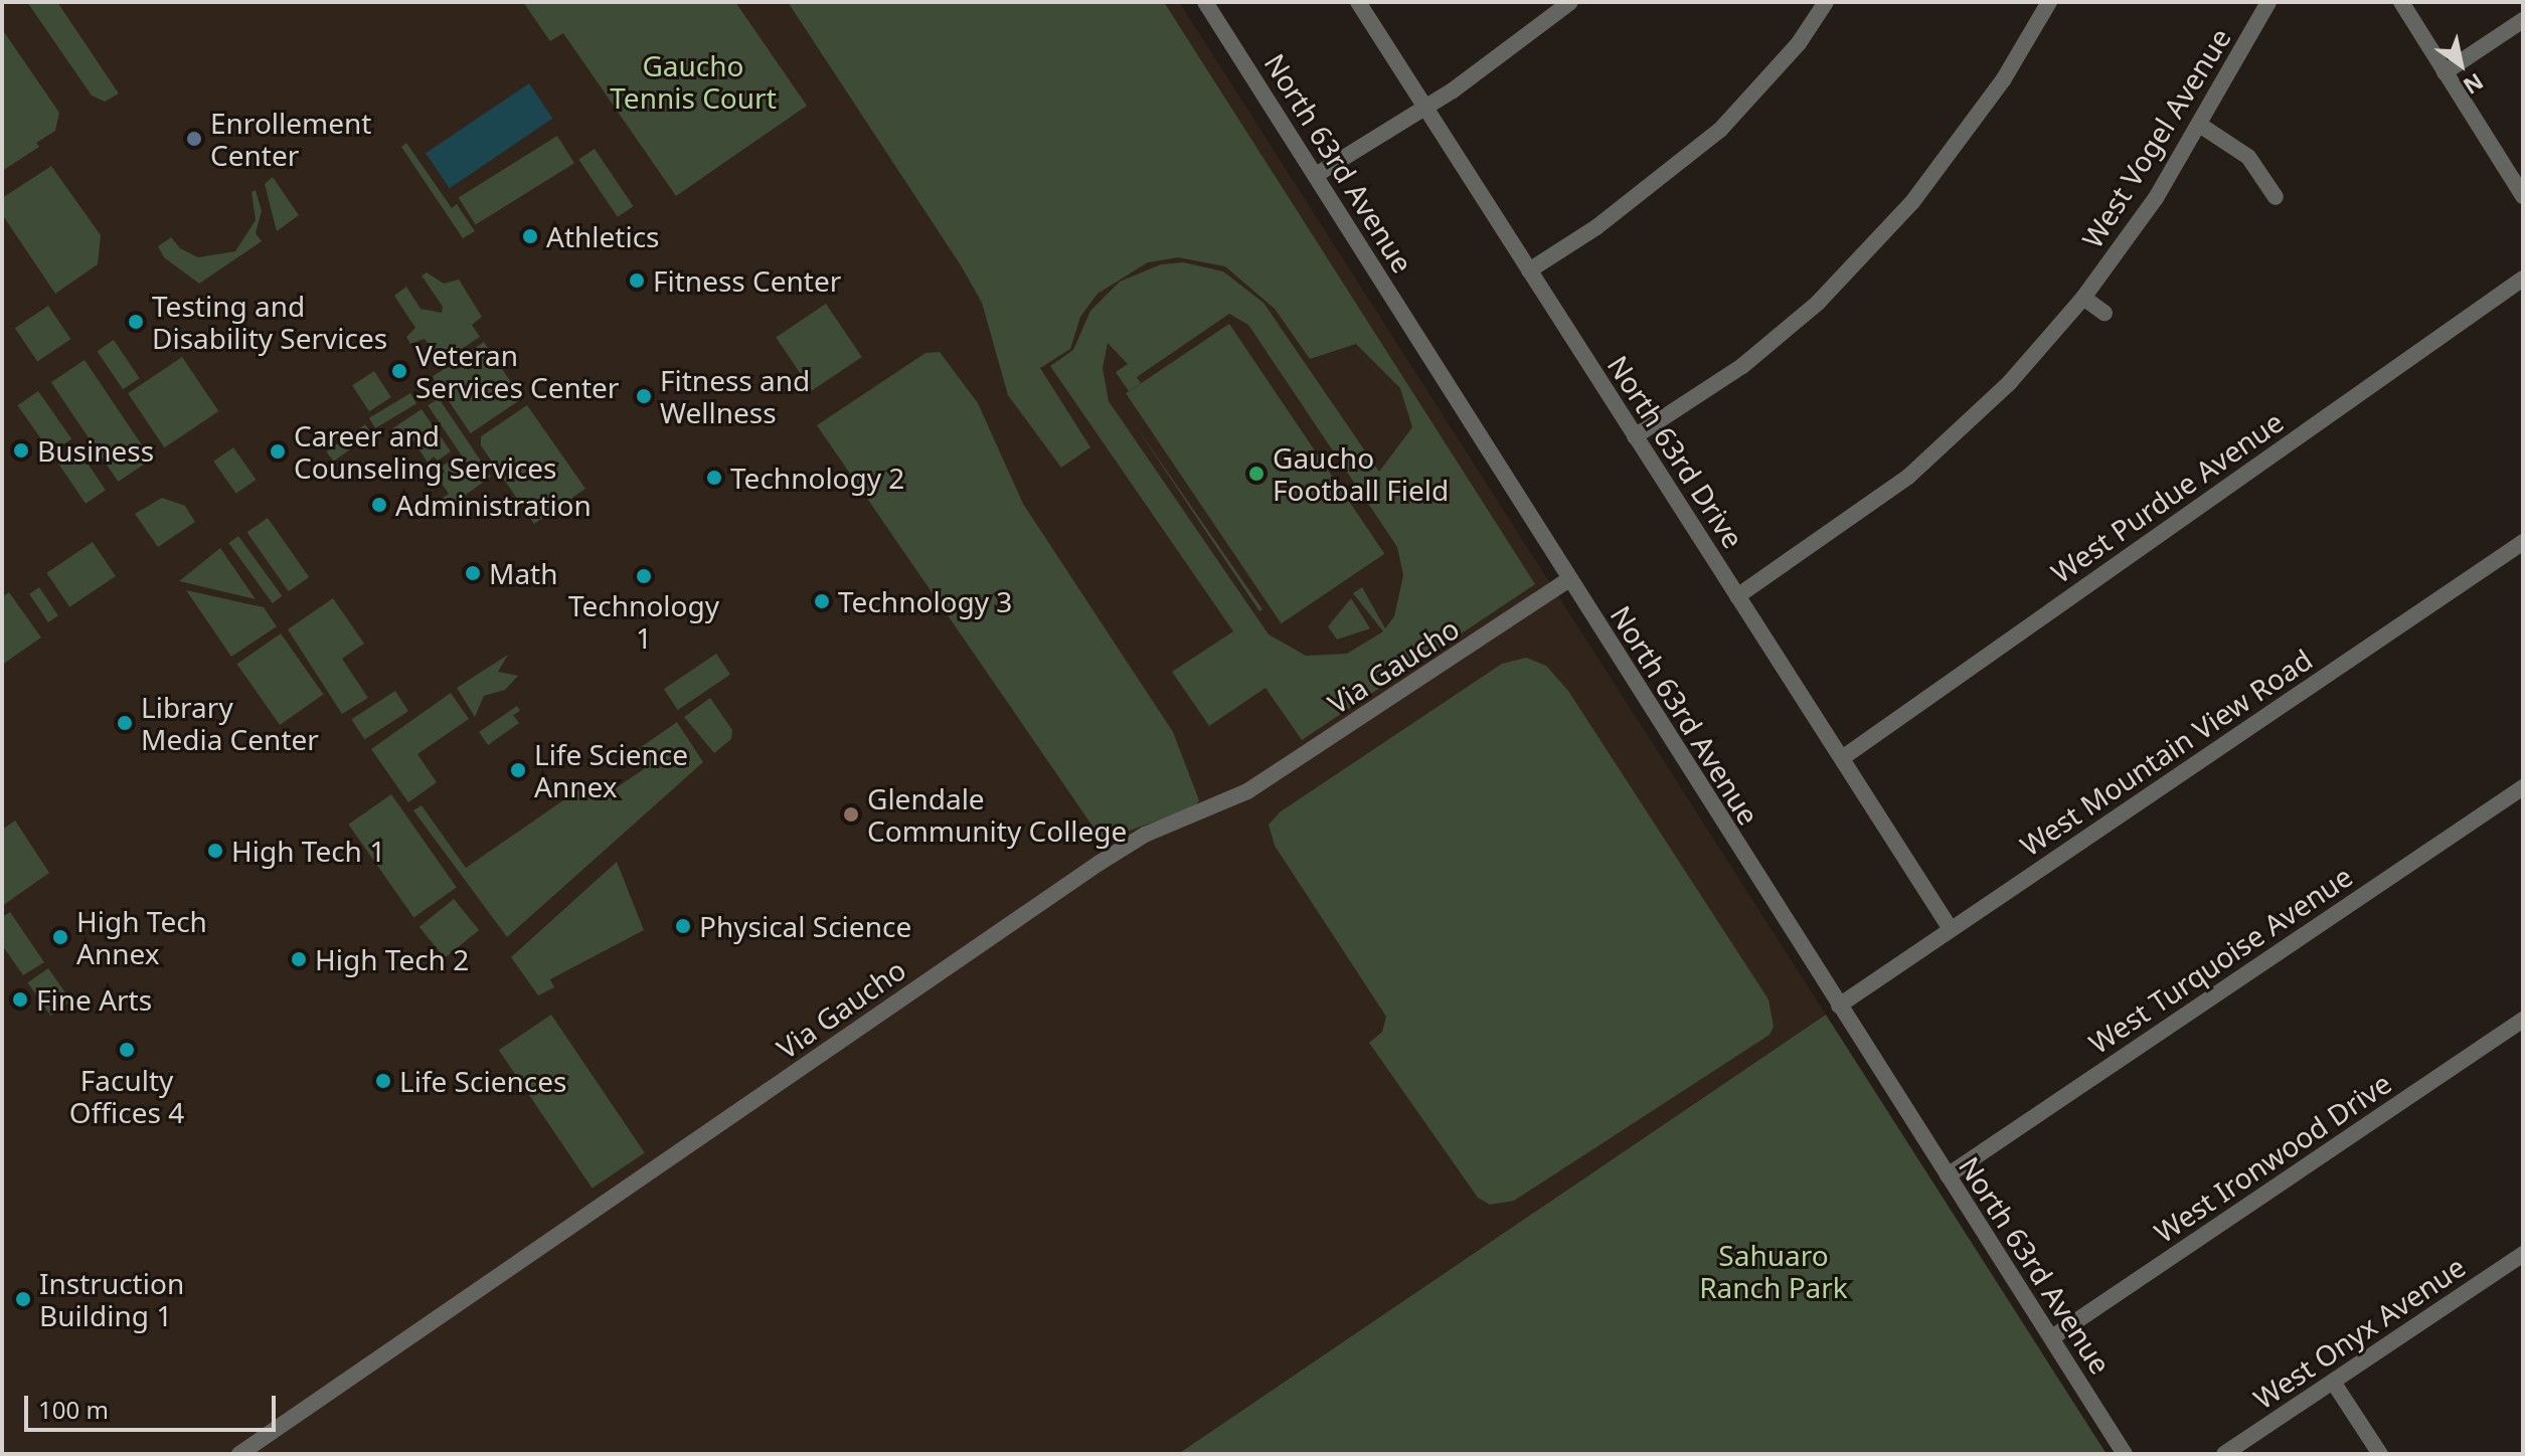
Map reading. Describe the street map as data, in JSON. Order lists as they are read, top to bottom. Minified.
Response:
{"streets":{"street":["West Vogel Avenue","North 63rd Avenue","North 63rd Drive","West Purdue Avenue","Via Gaucho","West Mountain View Road","West Turquoise Avenue","West Ironwood Drive","West Onyx Avenue"]},"crossings":[["West Vogel Avenue","North 63rd Drive"],["North 63rd Avenue","Via Gaucho"],["North 63rd Avenue","West Mountain View Road"],["North 63rd Avenue","West Turquoise Avenue"],["North 63rd Avenue","West Ironwood Drive"],["North 63rd Drive","West Purdue Avenue"],["North 63rd Drive","West Mountain View Road"]],"parks":["Gaucho Tennis Court","Sahuaro Ranch Park"],"places":["Enrollement Center","Athletics","Fitness Center","Testing and Disability Services","Veteran Services Center","Fitness and Wellness","Business","Career and Counseling Services","Gaucho Football Field","Technology 2","Administration","Math","Technology 1","Technology 3","Library Media Center","Life Science Annex","Glendale Community College","High Tech 1","Physical Science","High Tech Annex","High Tech 2","Fine Arts","Faculty Offices 4","Life Sciences","Instruction Building 1"],"scale_bar":"100 m","north":"bottom right"}
